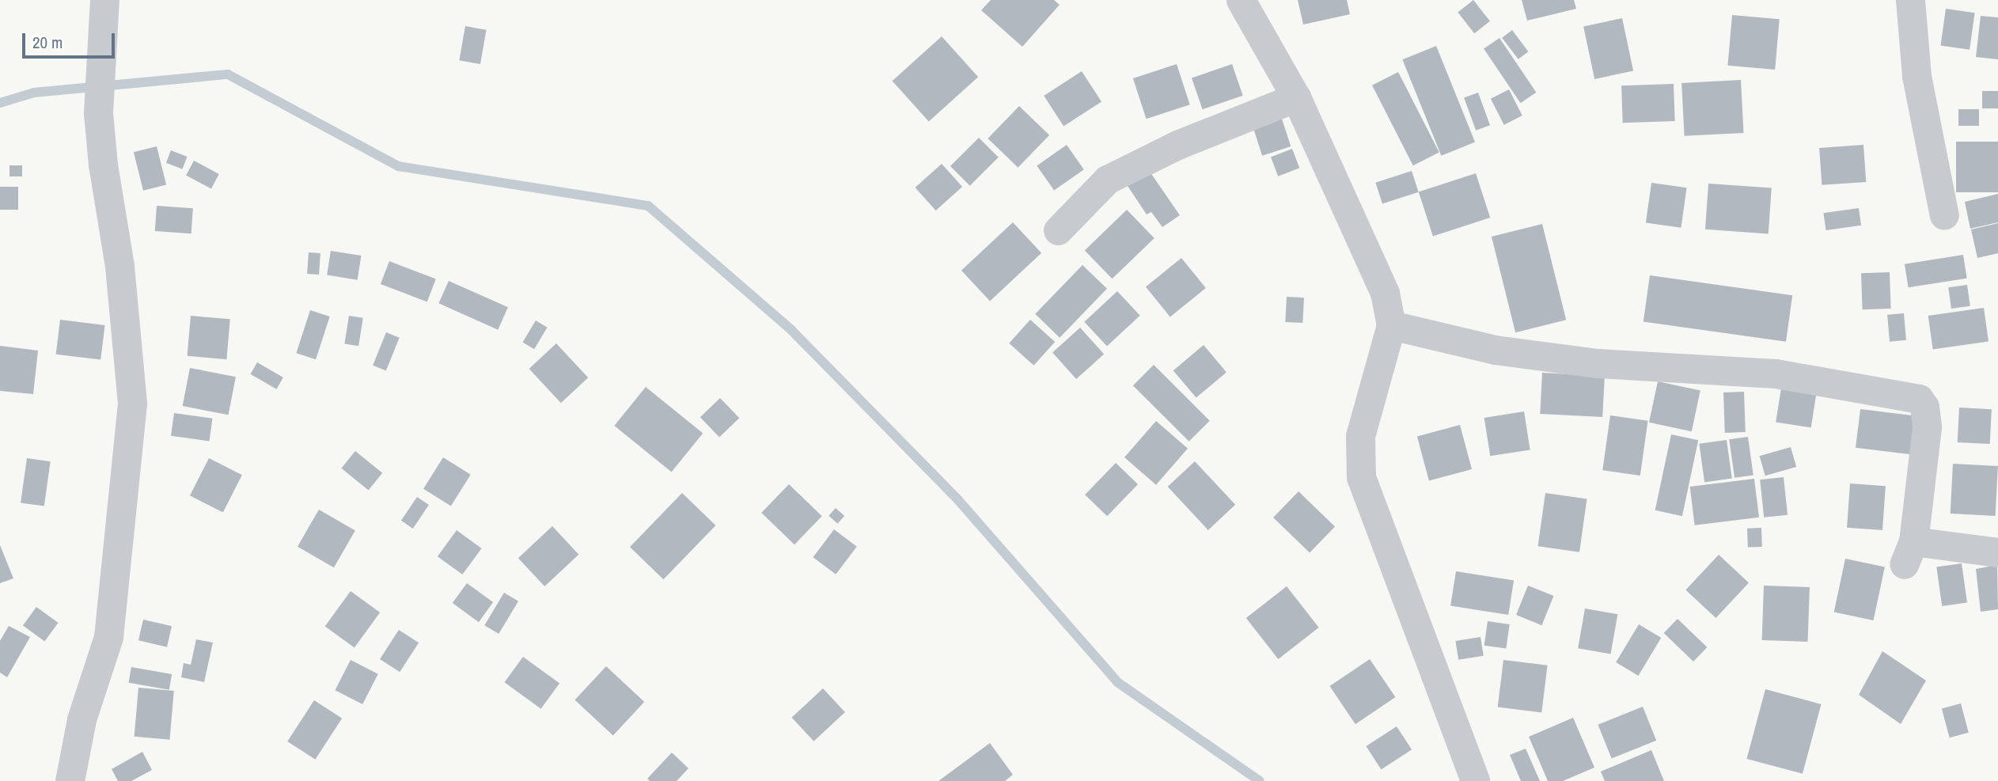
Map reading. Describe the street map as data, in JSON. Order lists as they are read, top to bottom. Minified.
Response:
{"scale_bar":"20 m"}
